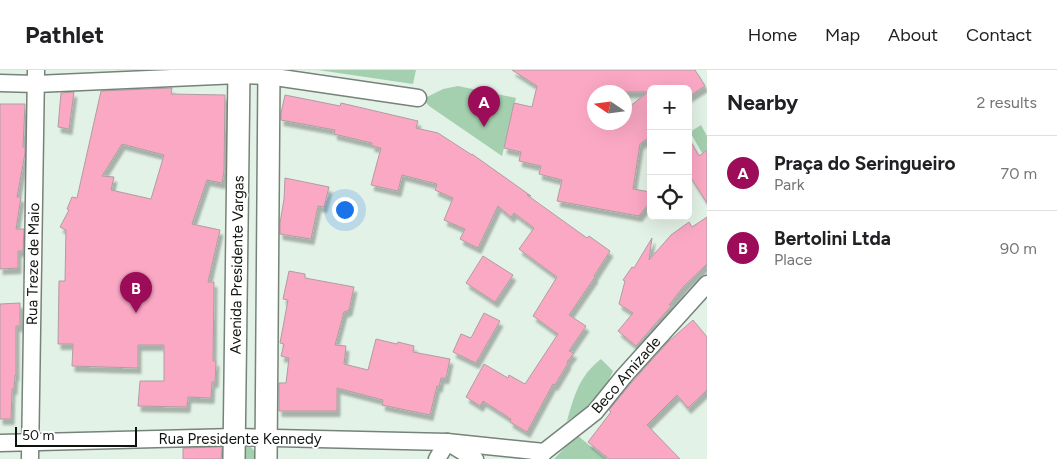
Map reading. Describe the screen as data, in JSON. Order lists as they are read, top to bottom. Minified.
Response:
{"streets":{"street":["Rua Treze de Maio","Avenida Presidente Vargas","Beco Amizade","Rua Presidente Kennedy"]},"crossings":[["Rua Treze de Maio","Rua Presidente Kennedy"],["Avenida Presidente Vargas","Rua Presidente Kennedy"]],"scale_bar":"50 m","north":"left","page":{"header":"Pathlet","nav":["Home","Map","About","Contact"],"heading":["Nearby","2 results"],"map_buttons":["+","−"],"pins":["A","B"],"list":[{"mark":"A","name":"Praça do Seringueiro","note":"Park","value":"70 m"},{"mark":"B","name":"Bertolini Ltda","note":"Place","value":"90 m"}],"scale":"50 m"}}
